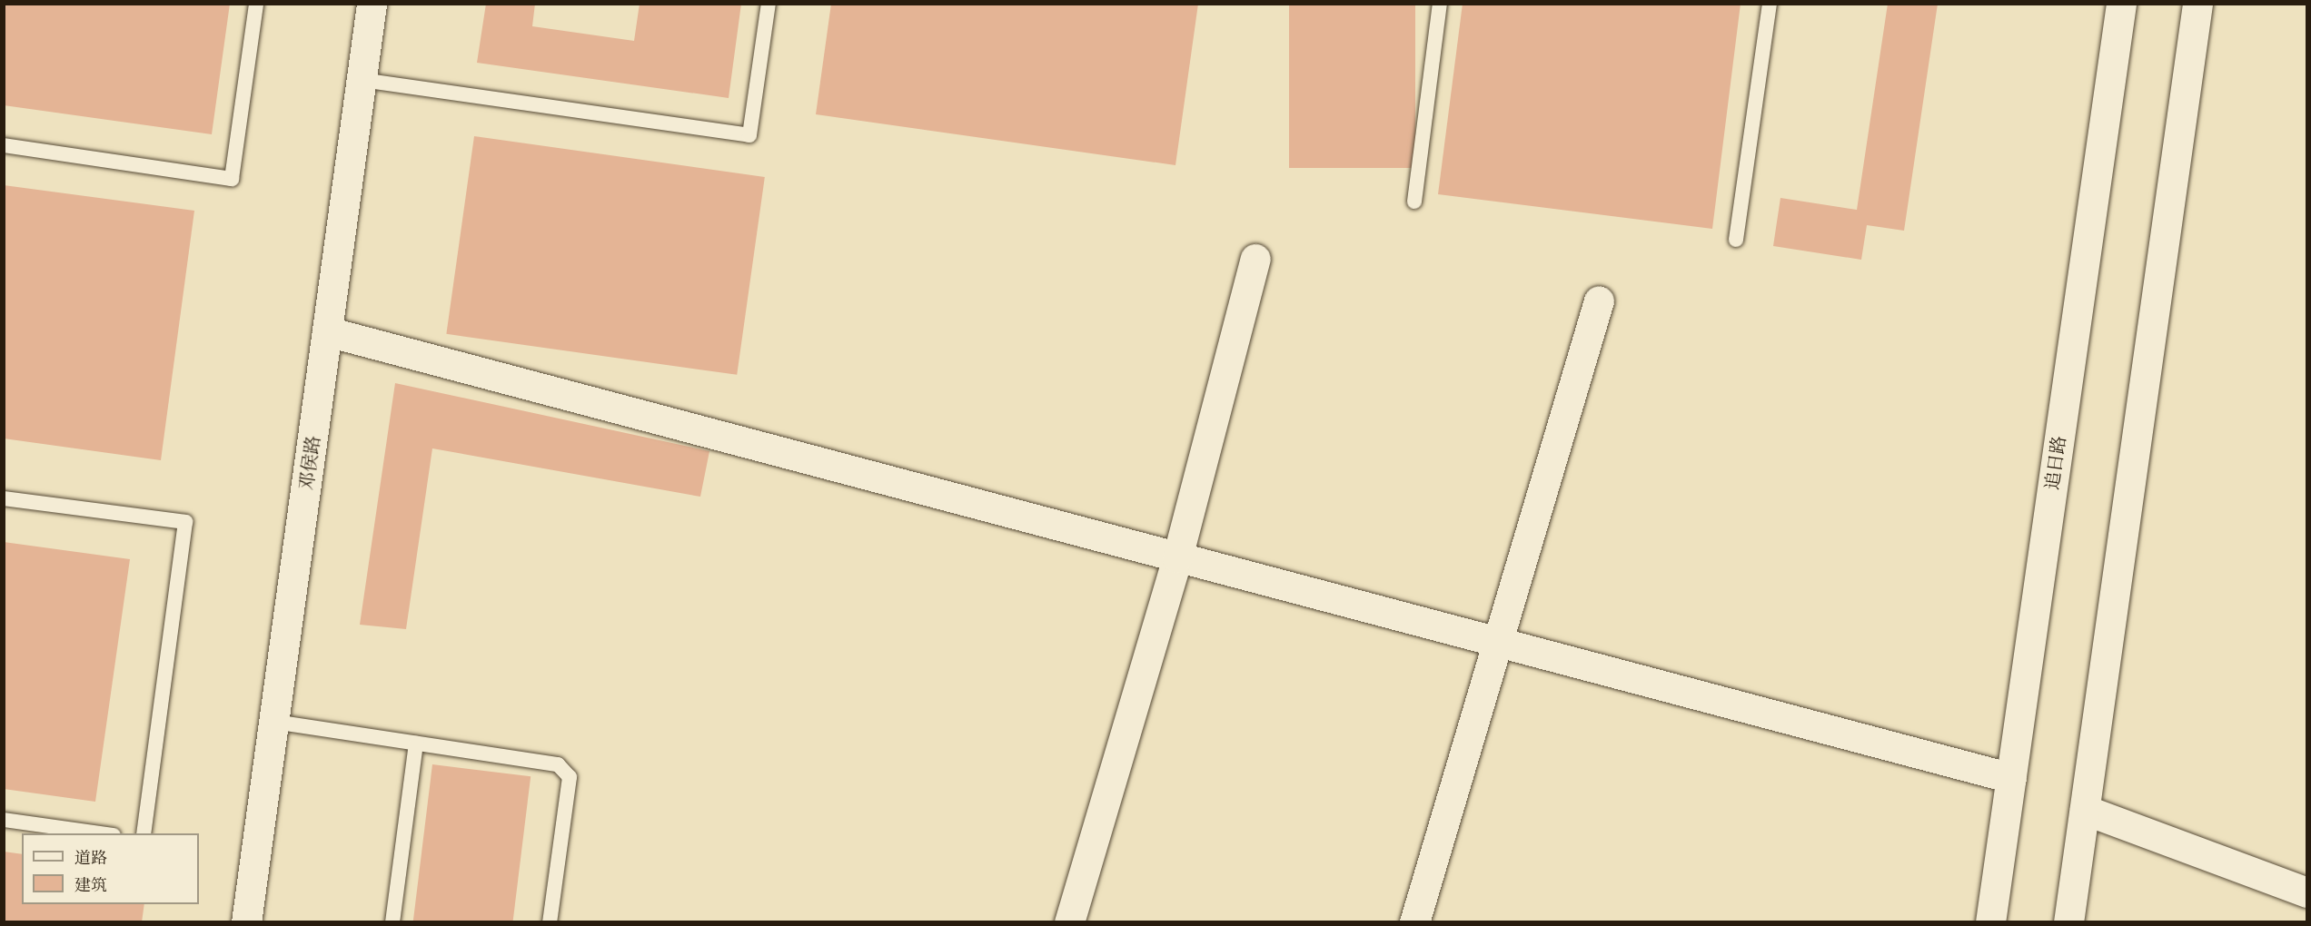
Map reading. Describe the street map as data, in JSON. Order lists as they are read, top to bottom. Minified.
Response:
{"streets":{"street":["邓侯路","追日路"]},"legend":["道路","建筑"]}
